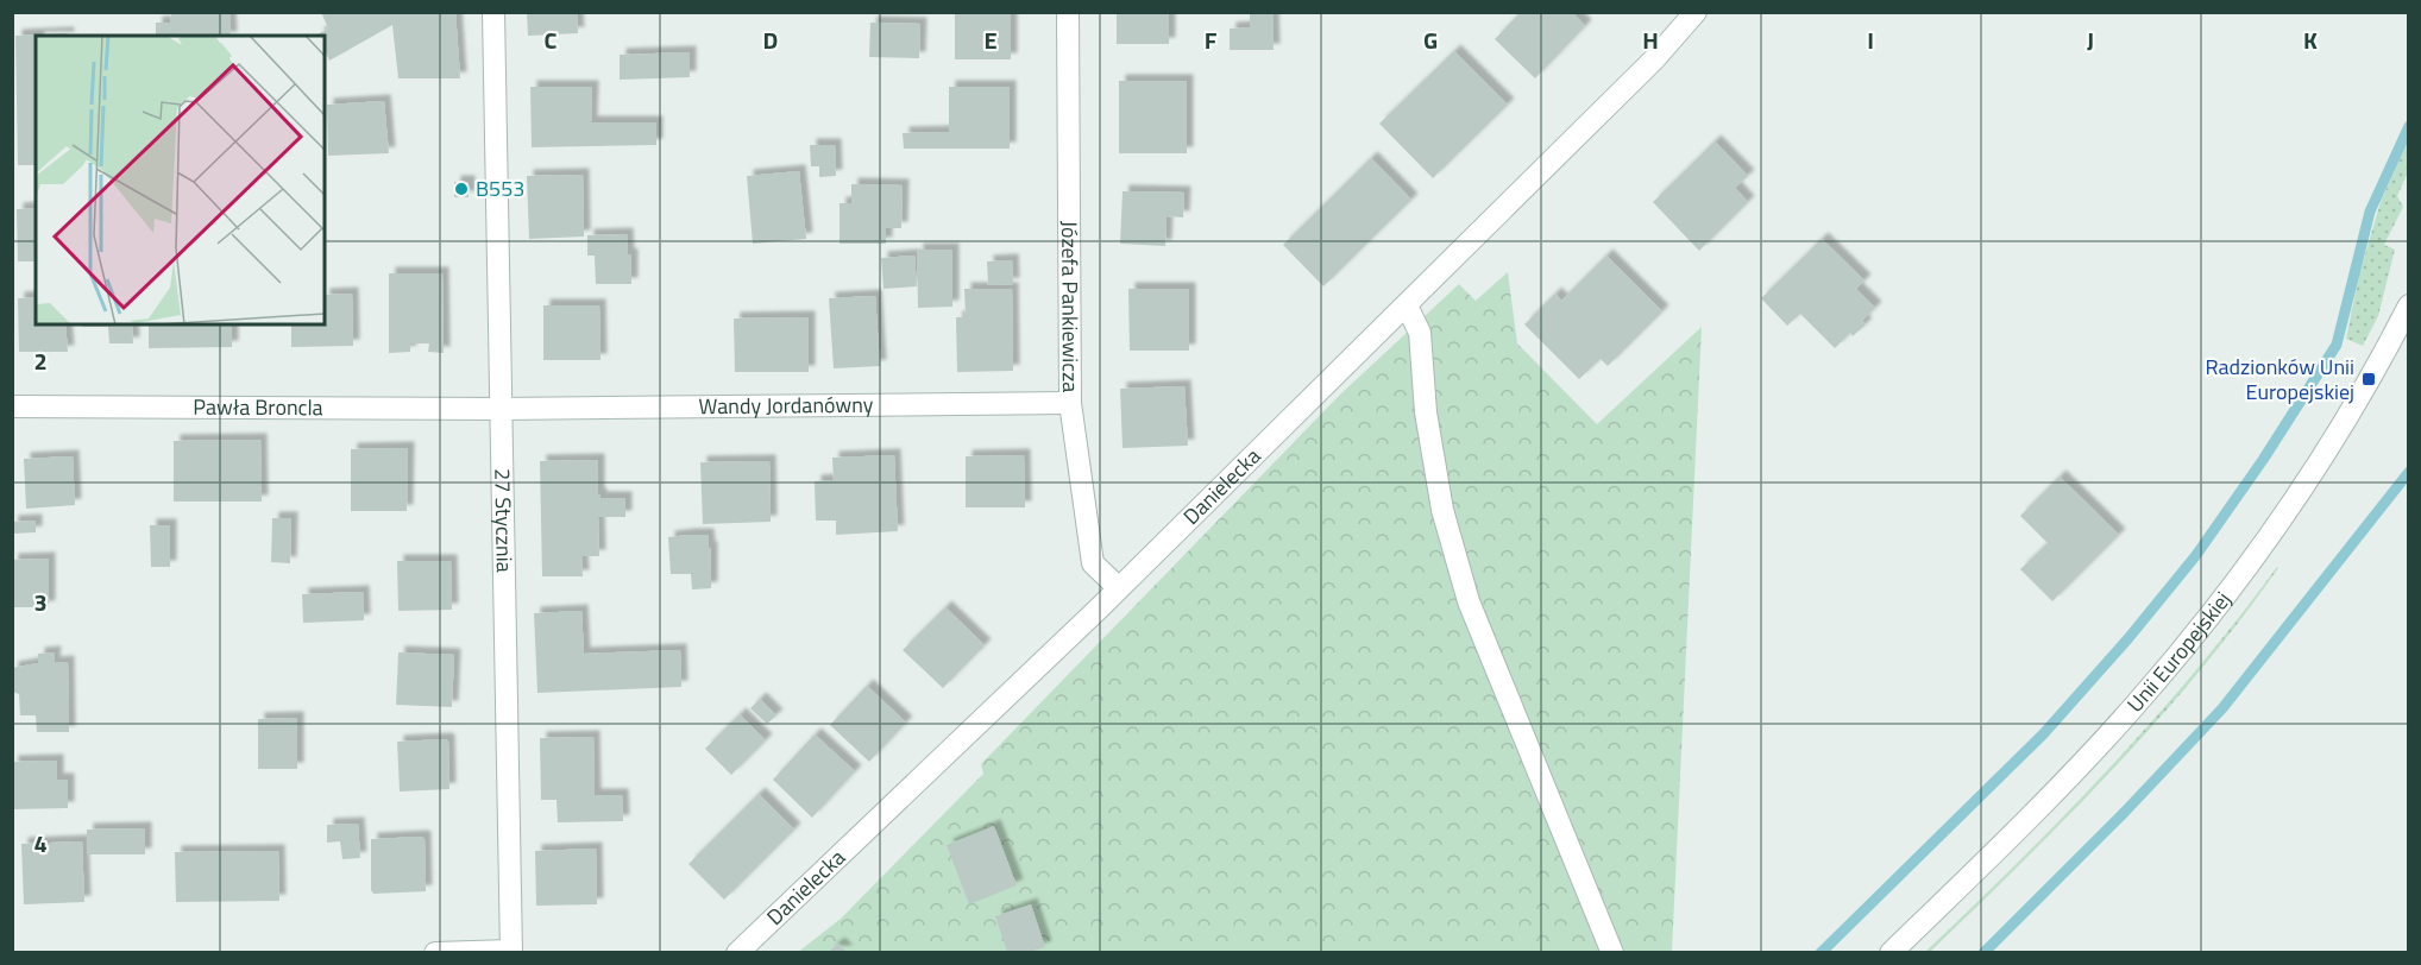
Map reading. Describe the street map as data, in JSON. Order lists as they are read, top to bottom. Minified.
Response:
{"streets":{"street":["Józefa Pankiewicza","Wandy Jordanówny","Pawła Broncla","Danielecka","27 Stycznia","Unii Europejskiej"]},"crossings":[["Józefa Pankiewicza","Wandy Jordanówny"],["Józefa Pankiewicza","Danielecka"],["Wandy Jordanówny","Pawła Broncla"],["Wandy Jordanówny","27 Stycznia"],["Pawła Broncla","27 Stycznia"]],"places":{"other":["B553"],"transit":["Radzionków Unii Europejskiej"]},"grid":{"columns":["C","D","E","F","G","H","I","J","K"],"rows":["2","3","4"]}}
